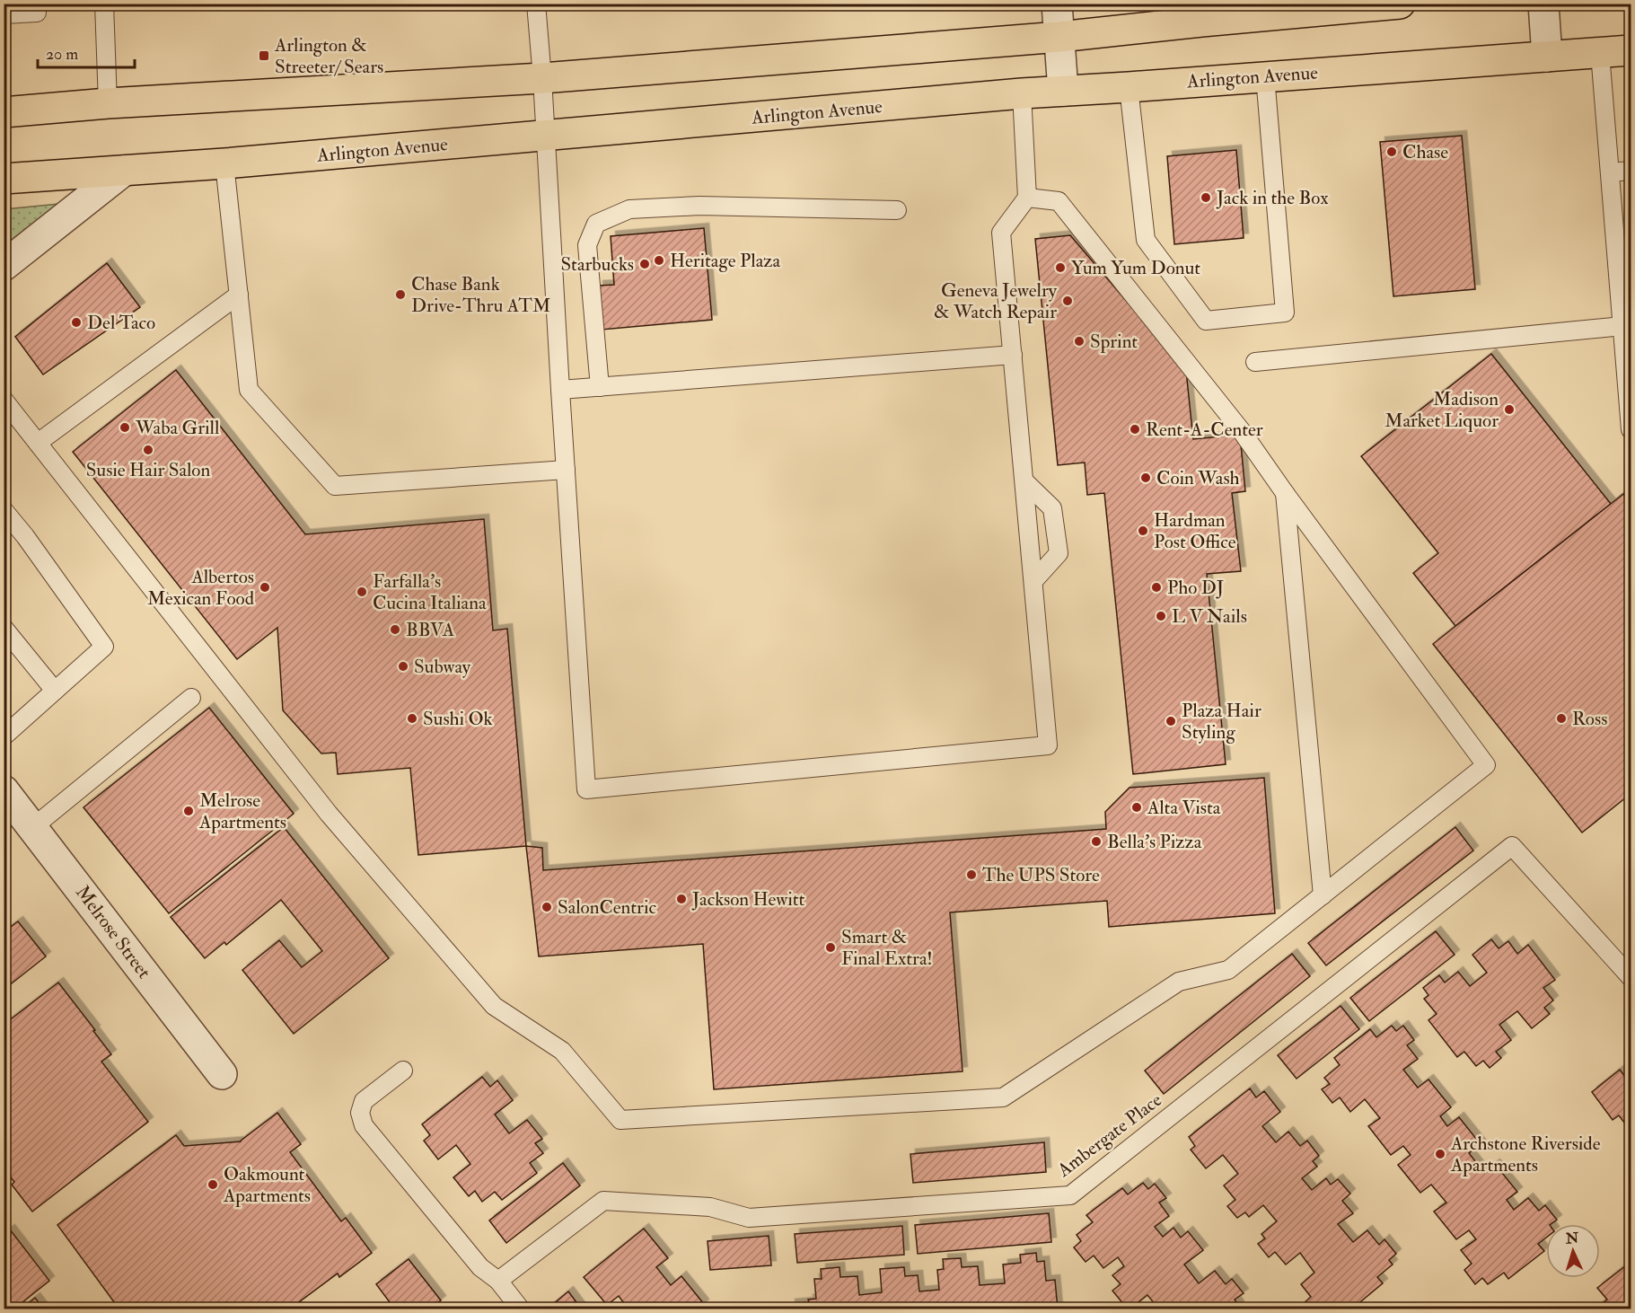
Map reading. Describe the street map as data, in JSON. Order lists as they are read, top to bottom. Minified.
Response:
{"streets":{"main road":["Arlington Avenue"],"street":["Melrose Street"],"lane":["Ambergate Place"]},"places":{"transit":["Arlington & Streeter/ Sears"],"other":["Chase","Jack in the Box","Heritage Plaza","Starbucks","Yum Yum Donut","Chase Bank Drive-Thru ATM","Geneva Jewelry & Watch Repair","Del Taco","Sprint","Madison Market Liquor","Waba Grill","Rent-A-Center","Susie Hair Salon","Coin Wash","Hardman Post Office","Albertos Mexican Food","Pho DJ","Farfalla's Cucina Italiana","L V Nails","BBVA","Subway","Sushi Ok","Ross","Plaza Hair Styling","Alta Vista","Melrose Apartments","Bella's Pizza","The UPS Store","Jackson Hewitt","SalonCentric","Smart & Final Extra!","Archstone Riverside Apartments","Oakmount Apartments"]},"scale_bar":"20 m","north":"top"}
